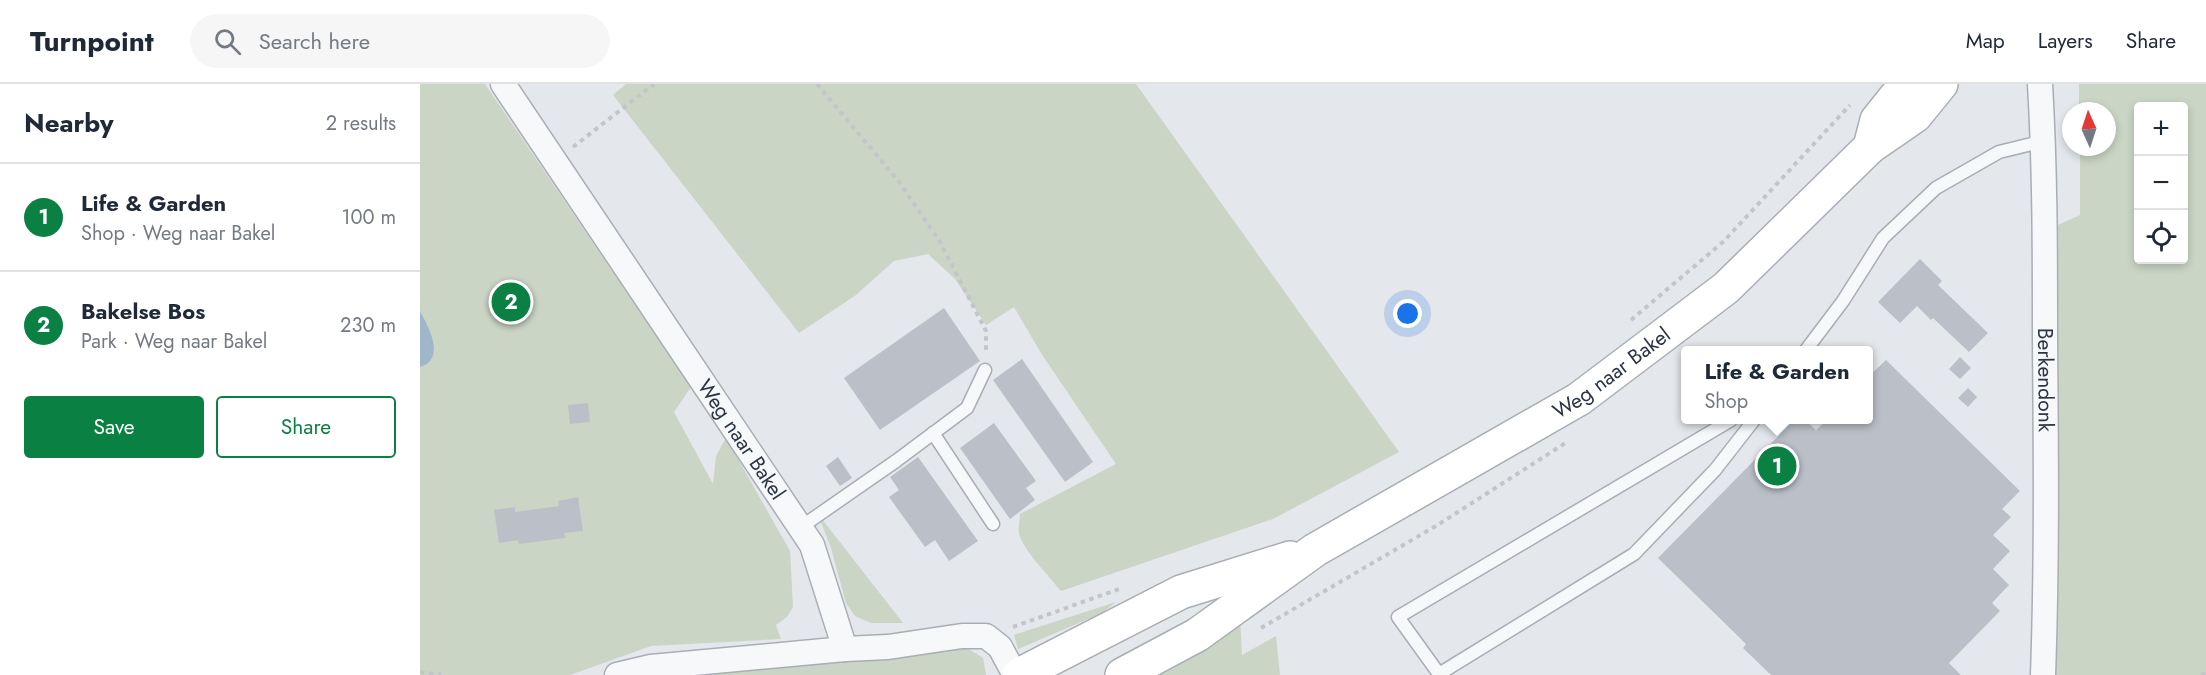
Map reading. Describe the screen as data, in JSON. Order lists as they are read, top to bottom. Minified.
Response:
{"streets":{"main road":["Weg naar Bakel"],"street":["Berkendonk"]},"north":"top","page":{"header":"Turnpoint","search":"Search here","nav":["Map","Layers","Share"],"heading":["Nearby","2 results"],"map_buttons":["+","−"],"list":[{"mark":"1","name":"Life & Garden","note":"Shop · Weg naar Bakel","value":"100 m"},{"mark":"2","name":"Bakelse Bos","note":"Park · Weg naar Bakel","value":"230 m"}],"pins":["2","1"],"popup":["Life & Garden","Shop"],"buttons":["Save","Share"]}}
